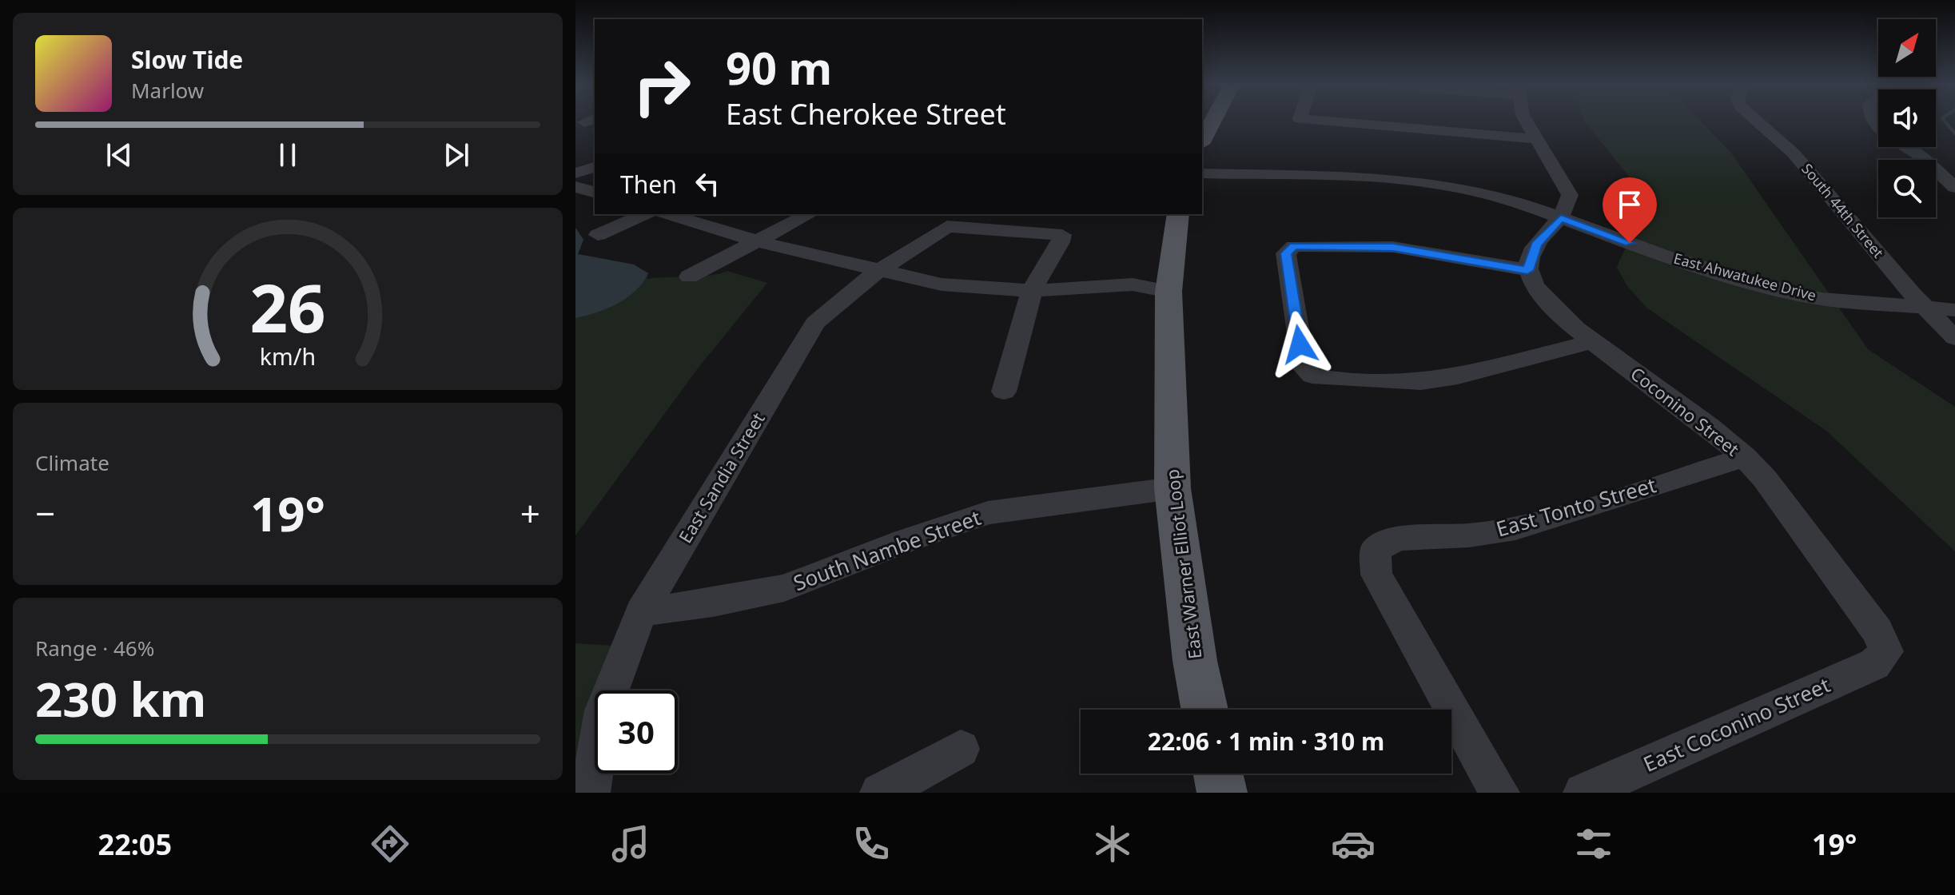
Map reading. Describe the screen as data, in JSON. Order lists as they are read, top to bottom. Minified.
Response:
{"streets":{"main road":["East Warner Elliot Loop"],"street":["South 44th Street","East Ahwatukee Drive","Coconino Street","East Sandia Street","East Tonto Street","South Nambe Street","East Coconino Street"]},"crossings":[["South 44th Street","East Ahwatukee Drive"],["Coconino Street","East Tonto Street"],["Coconino Street","East Coconino Street"],["East Sandia Street","South Nambe Street"],["South Nambe Street","East Warner Elliot Loop"]],"north":"top right","page":{"turn":["90 m","East Cherokee Street"],"song":["Slow Tide","Marlow"],"then":"Then","tile":["Climate",["Range · 46%","230 km"]],"heat":["−","19°","+"],"limit":"30","trip":"22:06 · 1 min · 310 m","tabs":["22:05","19°"],"gauge":["26","km/h"]}}
